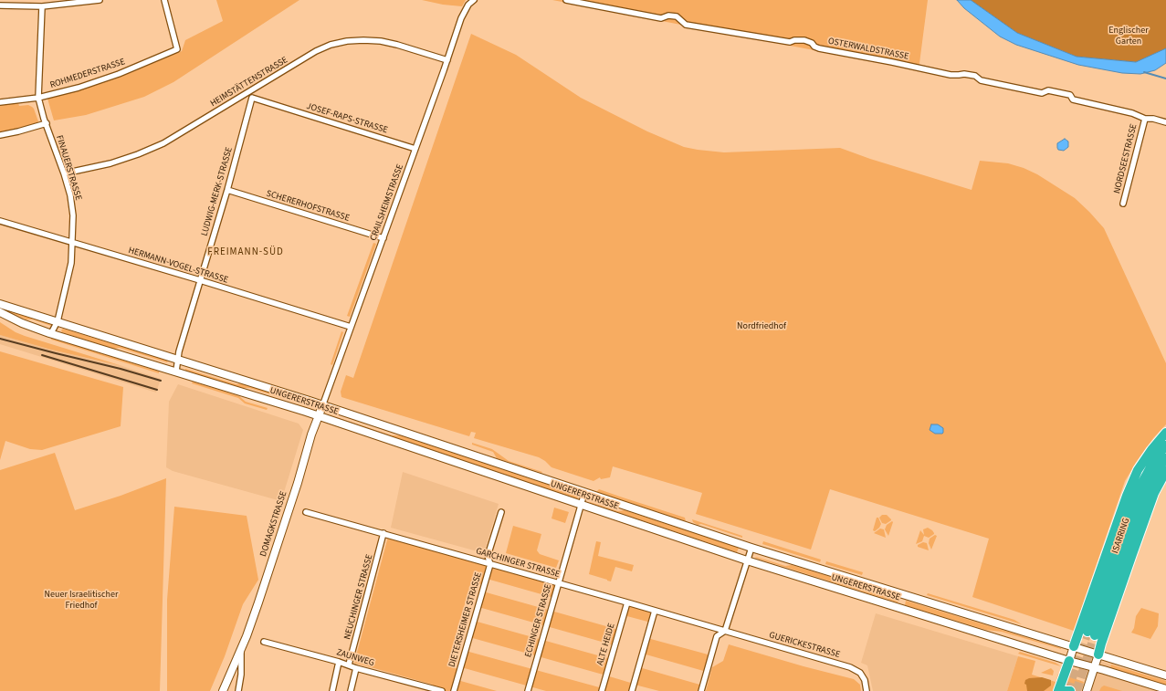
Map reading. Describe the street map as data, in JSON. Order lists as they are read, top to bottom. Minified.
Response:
{"streets":{"highway":["ISARRING"],"main road":["UNGERERSTRASSE","DOMAGKSTRASSE"],"street":["OSTERWALDSTRASSE","ROHMEDERSTRASSE","HEIMSTÄTTENSTRASSE","JOSEF-RAPS-STRASSE","NORDSEESTRASSE","FINAUERSTRASSE","LUDWIG-MERK-STRASSE","CRAILSHEIMSTRASSE","SCHERERHOFSTRASSE","HERMANN-VOGEL-STRASSE","GARCHINGER STRASSE","NEUCHINGER STRASSE","DIETERSHEIMER STRASSE","ECHINGER STRASSE","ALTE HEIDE","GUERICKESTRASSE","ZAUNWEG"]},"crossings":[["OSTERWALDSTRASSE","NORDSEESTRASSE"],["ROHMEDERSTRASSE","FINAUERSTRASSE"],["HEIMSTÄTTENSTRASSE","FINAUERSTRASSE"],["HEIMSTÄTTENSTRASSE","CRAILSHEIMSTRASSE"],["JOSEF-RAPS-STRASSE","LUDWIG-MERK-STRASSE"],["JOSEF-RAPS-STRASSE","CRAILSHEIMSTRASSE"],["FINAUERSTRASSE","HERMANN-VOGEL-STRASSE"],["FINAUERSTRASSE","UNGERERSTRASSE"],["LUDWIG-MERK-STRASSE","SCHERERHOFSTRASSE"],["LUDWIG-MERK-STRASSE","HERMANN-VOGEL-STRASSE"],["LUDWIG-MERK-STRASSE","UNGERERSTRASSE"],["CRAILSHEIMSTRASSE","SCHERERHOFSTRASSE"],["CRAILSHEIMSTRASSE","HERMANN-VOGEL-STRASSE"],["CRAILSHEIMSTRASSE","UNGERERSTRASSE"],["CRAILSHEIMSTRASSE","DOMAGKSTRASSE"],["UNGERERSTRASSE","DOMAGKSTRASSE"],["UNGERERSTRASSE","ECHINGER STRASSE"],["GARCHINGER STRASSE","NEUCHINGER STRASSE"],["GARCHINGER STRASSE","DIETERSHEIMER STRASSE"],["GARCHINGER STRASSE","ECHINGER STRASSE"],["GARCHINGER STRASSE","ALTE HEIDE"],["GARCHINGER STRASSE","GUERICKESTRASSE"],["NEUCHINGER STRASSE","ZAUNWEG"]],"districts":["FREIMANN-SÜD"],"parks":["Englischer Garten","Nordfriedhof","Neuer Israelitischer Friedhof"]}
